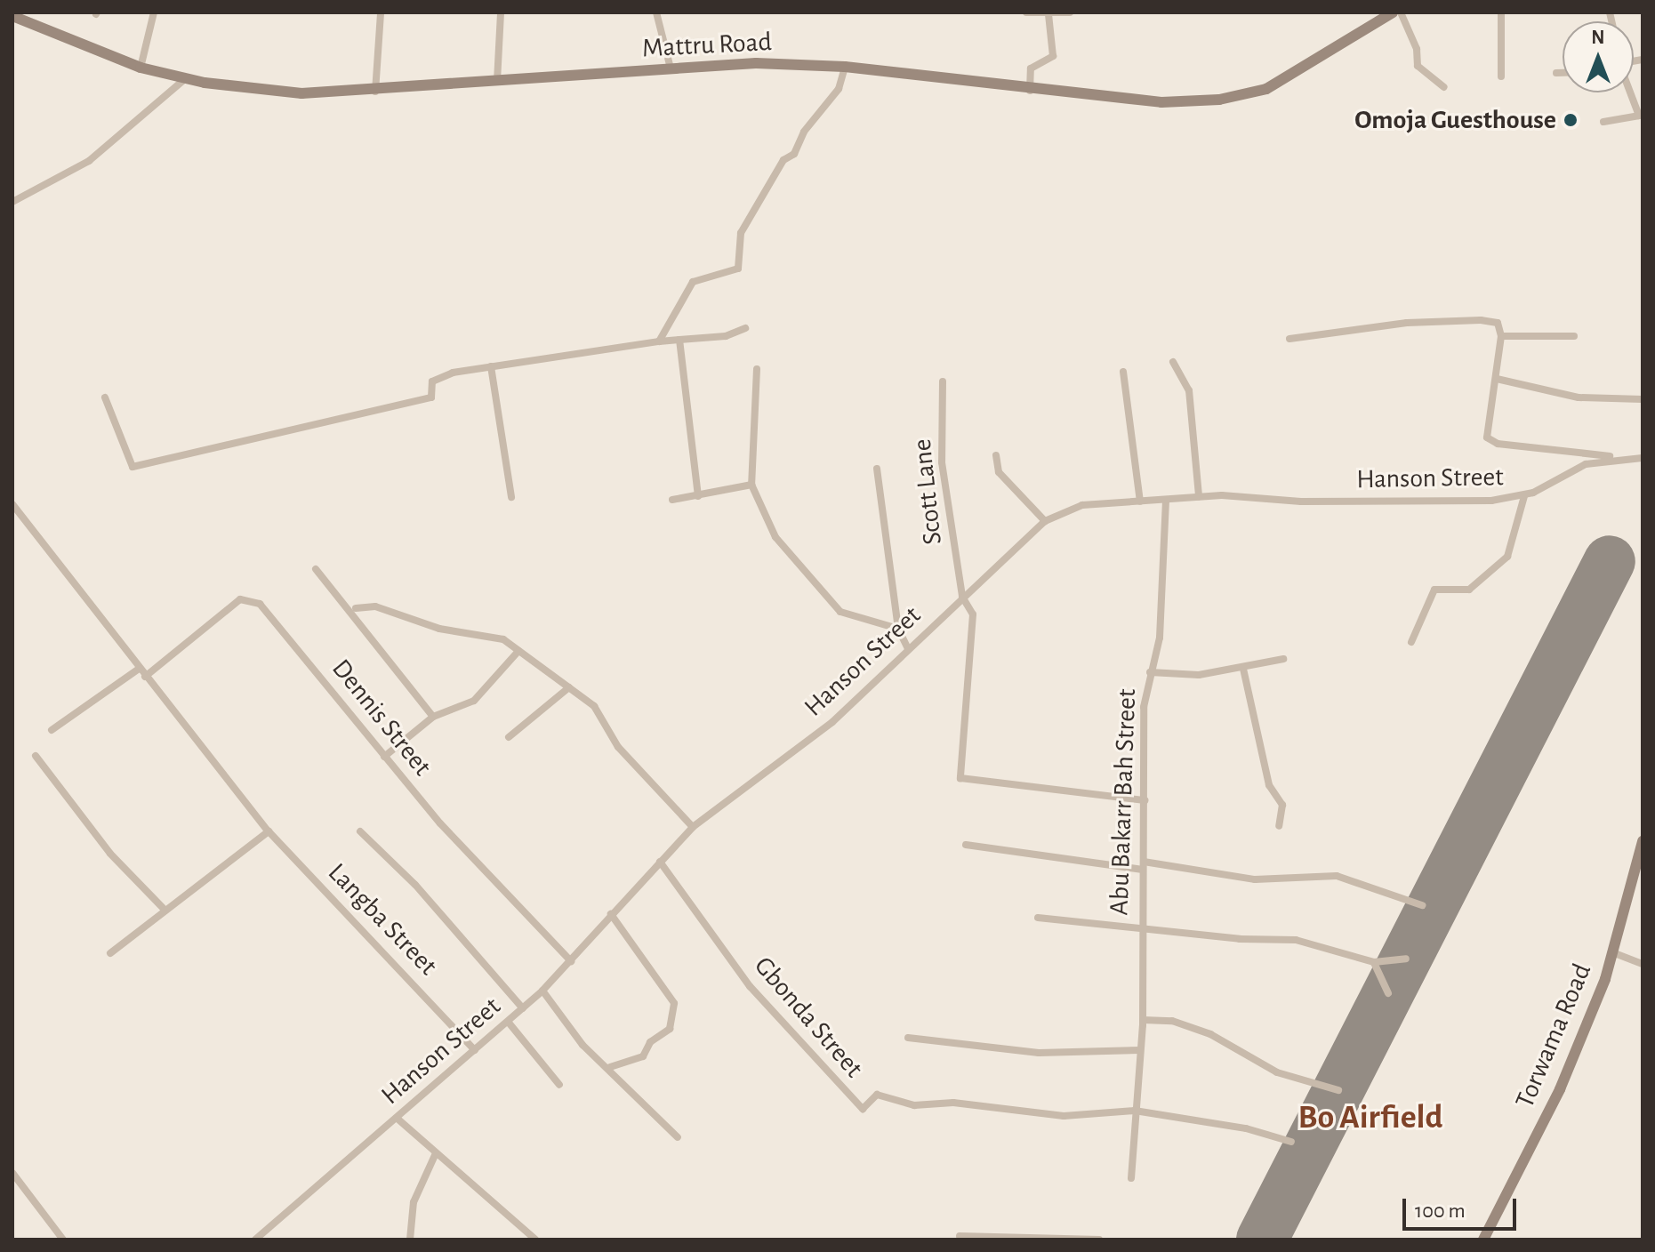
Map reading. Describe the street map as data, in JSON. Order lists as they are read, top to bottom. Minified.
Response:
{"streets":{"main road":["Mattru Road","Torwama Road"],"street":["Hanson Street","Scott Lane","Dennis Street","Abu Bakarr Bah Street","Langba Street","Gbonda Street"]},"crossings":[["Hanson Street","Scott Lane"],["Hanson Street","Dennis Street"],["Hanson Street","Abu Bakarr Bah Street"],["Hanson Street","Langba Street"],["Hanson Street","Gbonda Street"],["Scott Lane","Abu Bakarr Bah Street"],["Dennis Street","Langba Street"],["Abu Bakarr Bah Street","Gbonda Street"]],"districts":["Bo Airfield"],"places":["Omoja Guesthouse"],"scale_bar":"100 m","north":"top"}
